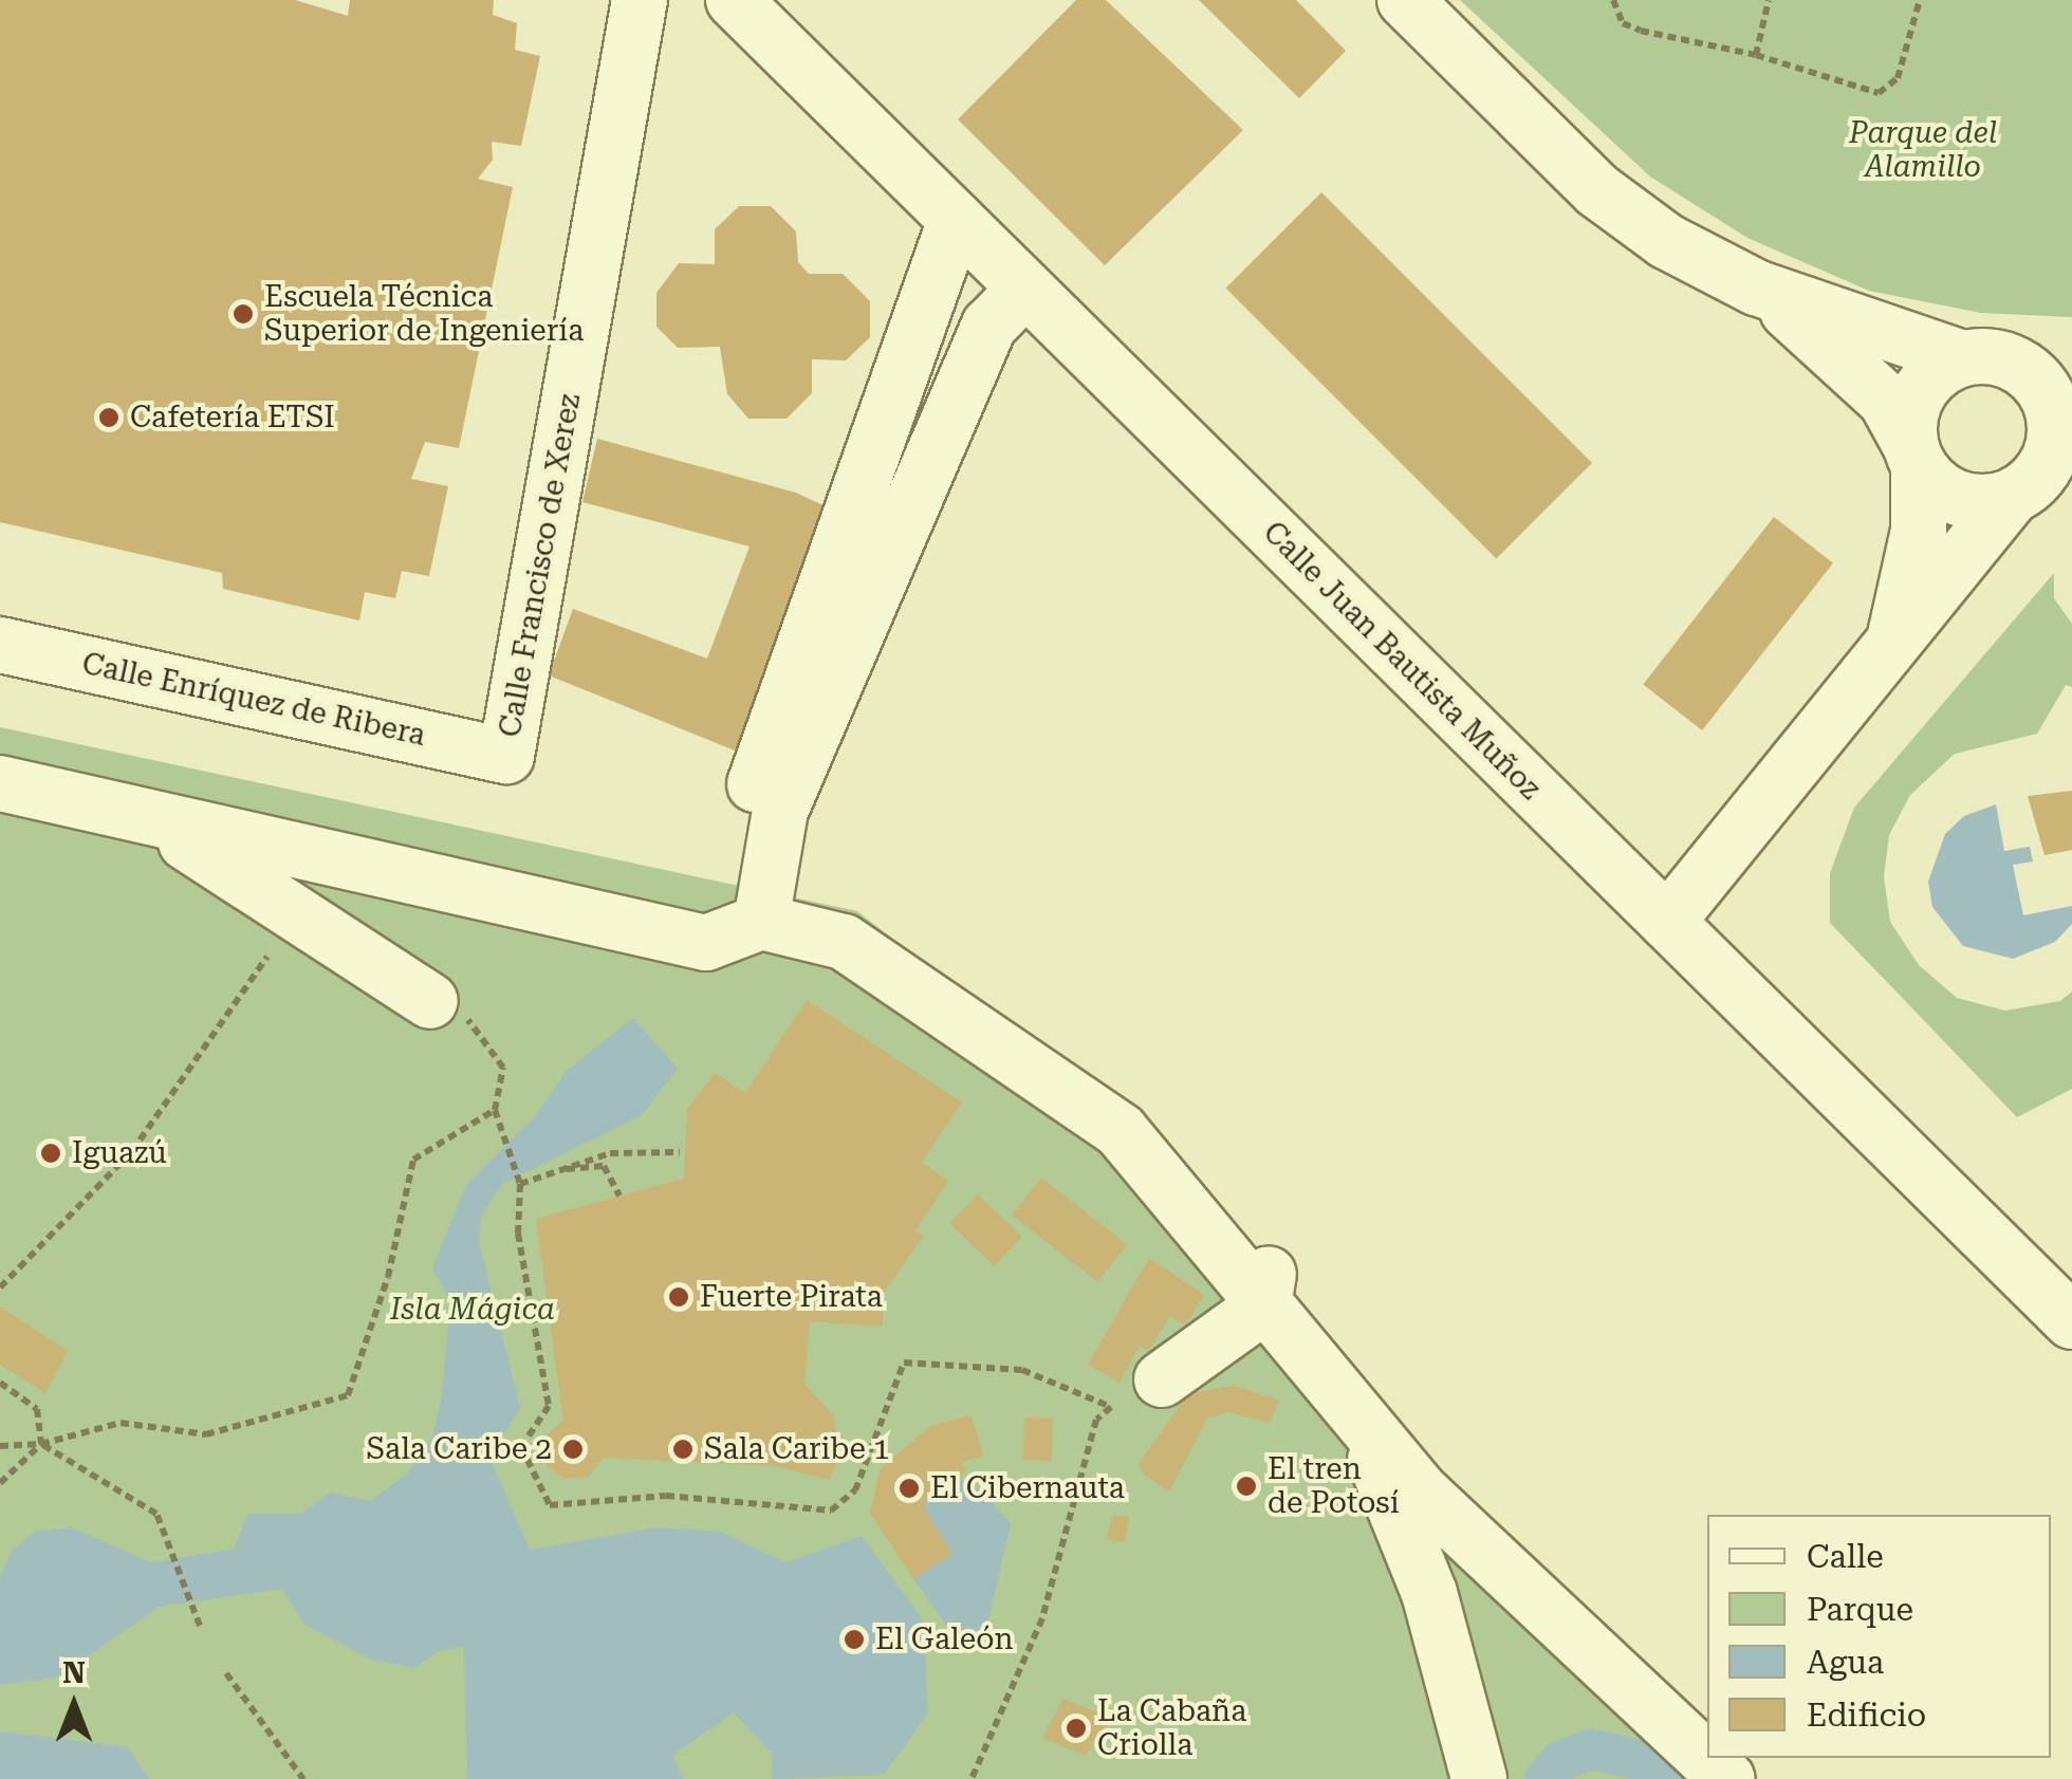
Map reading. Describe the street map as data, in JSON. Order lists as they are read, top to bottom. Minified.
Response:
{"streets":{"street":["Calle Francisco de Xerez","Calle Juan Bautista Muñoz","Calle Enríquez de Ribera"]},"crossings":[["Calle Francisco de Xerez","Calle Enríquez de Ribera"]],"parks":["Parque del Alamillo","Isla Mágica"],"places":["Escuela Técnica Superior de Ingeniería","Cafetería ETSI","Iguazú","Fuerte Pirata","Sala Caribe 2","Sala Caribe 1","El tren de Potosí","El Cibernauta","El Galeón","La Cabaña Criolla"],"legend":["Calle","Parque","Agua","Edificio"],"north":"top"}
